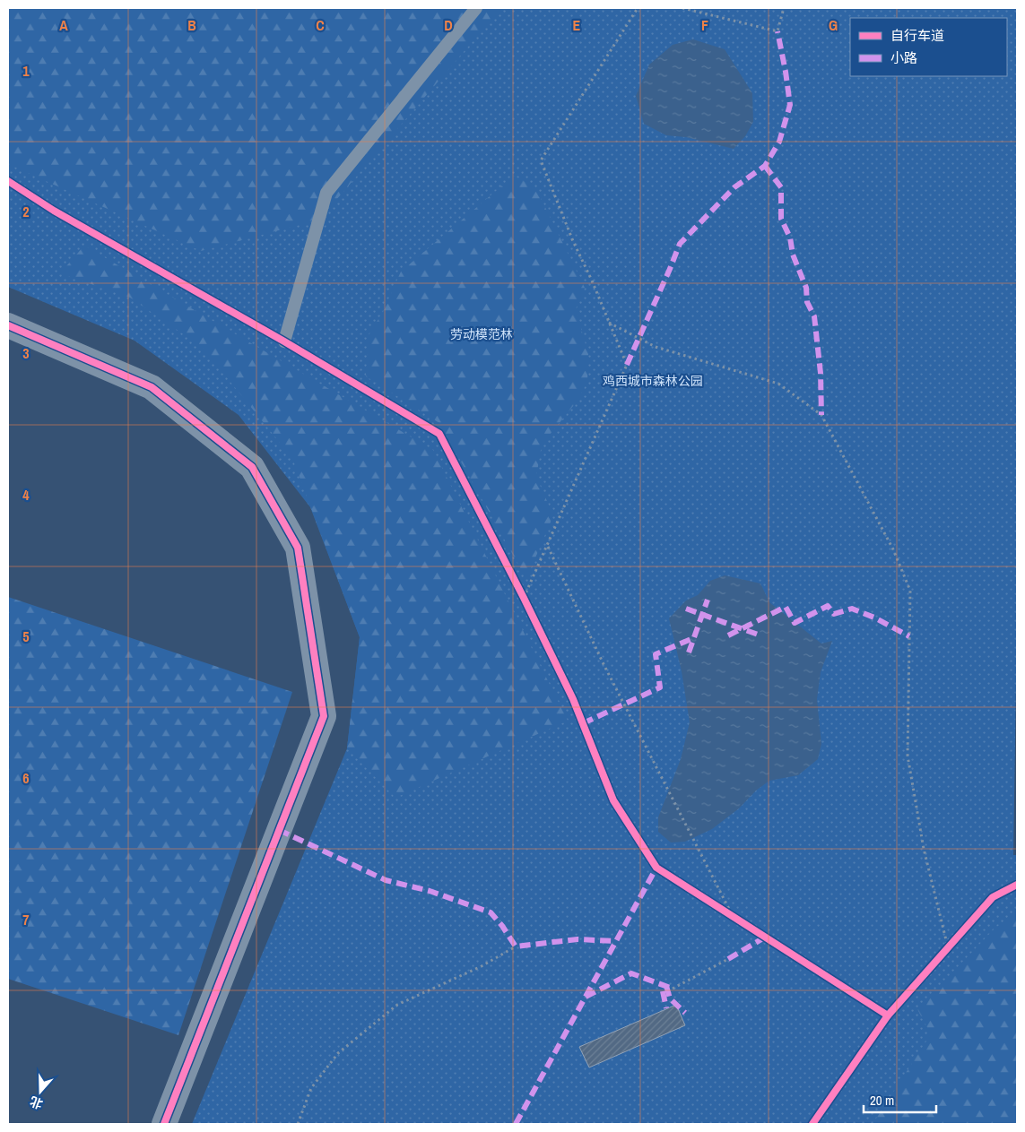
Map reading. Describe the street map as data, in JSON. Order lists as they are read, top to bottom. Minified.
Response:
{"parks":["劳动模范林","鸡西城市森林公园"],"legend":["自行车道","小路"],"scale_bar":"20 m","north":"bottom","grid":{"columns":["A","B","C","D","E","F","G"],"rows":["1","2","3","4","5","6","7"]}}
